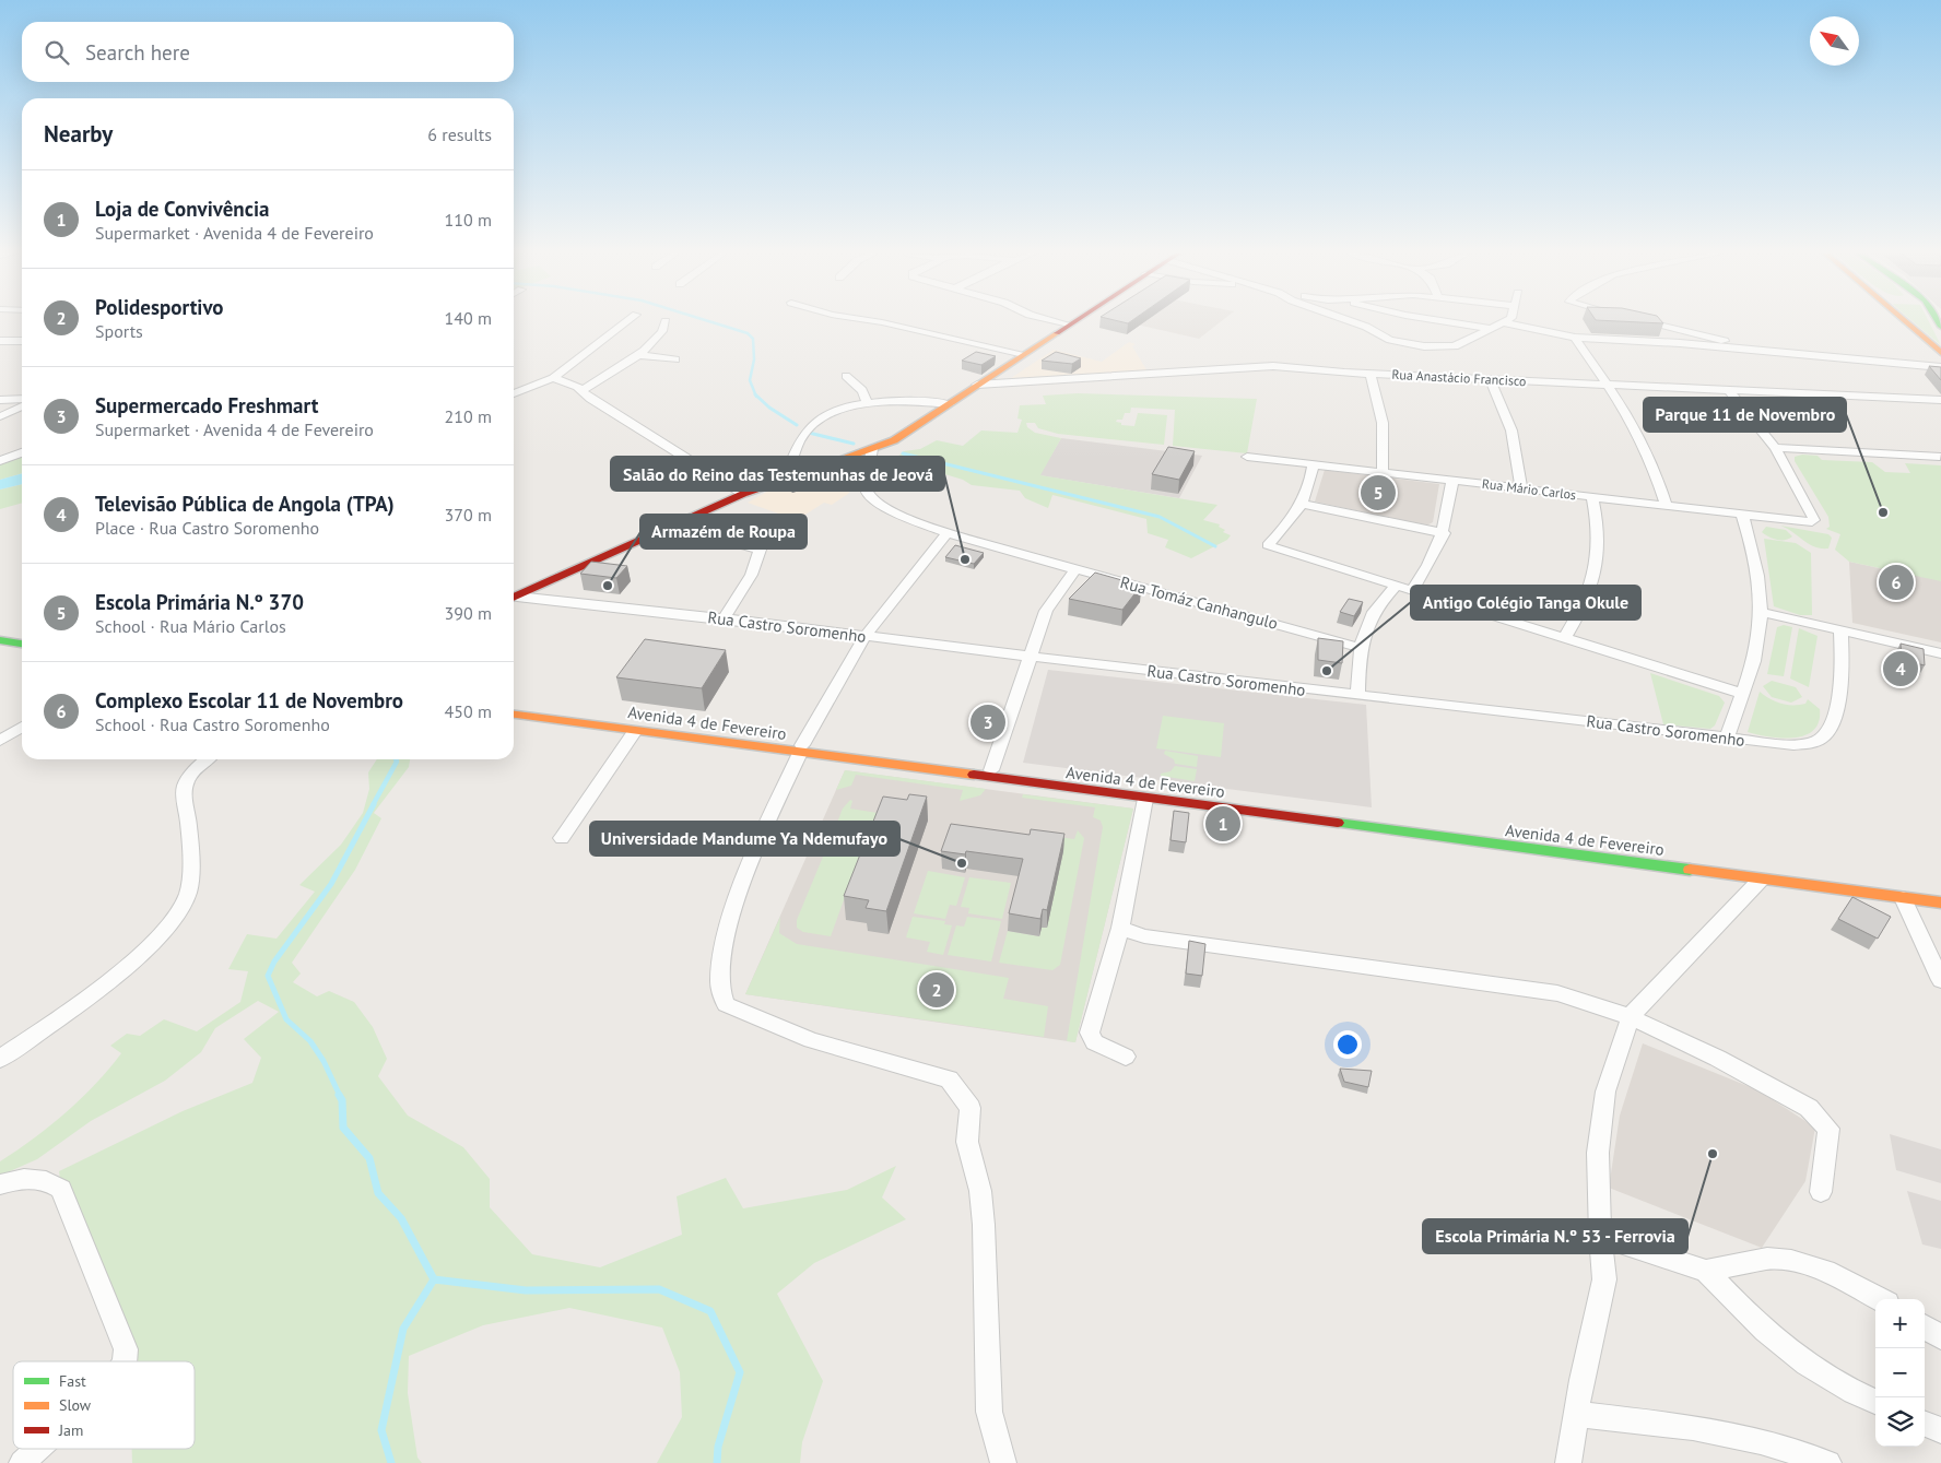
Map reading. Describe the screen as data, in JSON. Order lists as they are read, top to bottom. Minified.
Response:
{"streets":{"main road":["Avenida 4 de Fevereiro"],"street":["Rua Anastácio Francisco","Rua Mário Carlos","Rua Tomáz Canhangulo","Rua Castro Soromenho"]},"places":["Parque 11 de Novembro","Salão do Reino das Testemunhas de Jeová","Armazém de Roupa","Antigo Colégio Tanga Okule","Universidade Mandume Ya Ndemufayo","Escola Primária N.º 53 - Ferrovia"],"legend":["Fast","Slow","Jam"],"north":"top left","page":{"search":"Search here","heading":["Nearby","6 results"],"list":[{"mark":"1","name":"Loja de Convivência","note":"Supermarket · Avenida 4 de Fevereiro","value":"110 m"},{"mark":"2","name":"Polidesportivo","note":"Sports","value":"140 m"},{"mark":"3","name":"Supermercado Freshmart","note":"Supermarket · Avenida 4 de Fevereiro","value":"210 m"},{"mark":"4","name":"Televisão Pública de Angola (TPA)","note":"Place · Rua Castro Soromenho","value":"370 m"},{"mark":"5","name":"Escola Primária N.º 370","note":"School · Rua Mário Carlos","value":"390 m"},{"mark":"6","name":"Complexo Escolar 11 de Novembro","note":"School · Rua Castro Soromenho","value":"450 m"}],"pins":["5","6","4","3","1","2"],"map_buttons":["+","−"]}}
